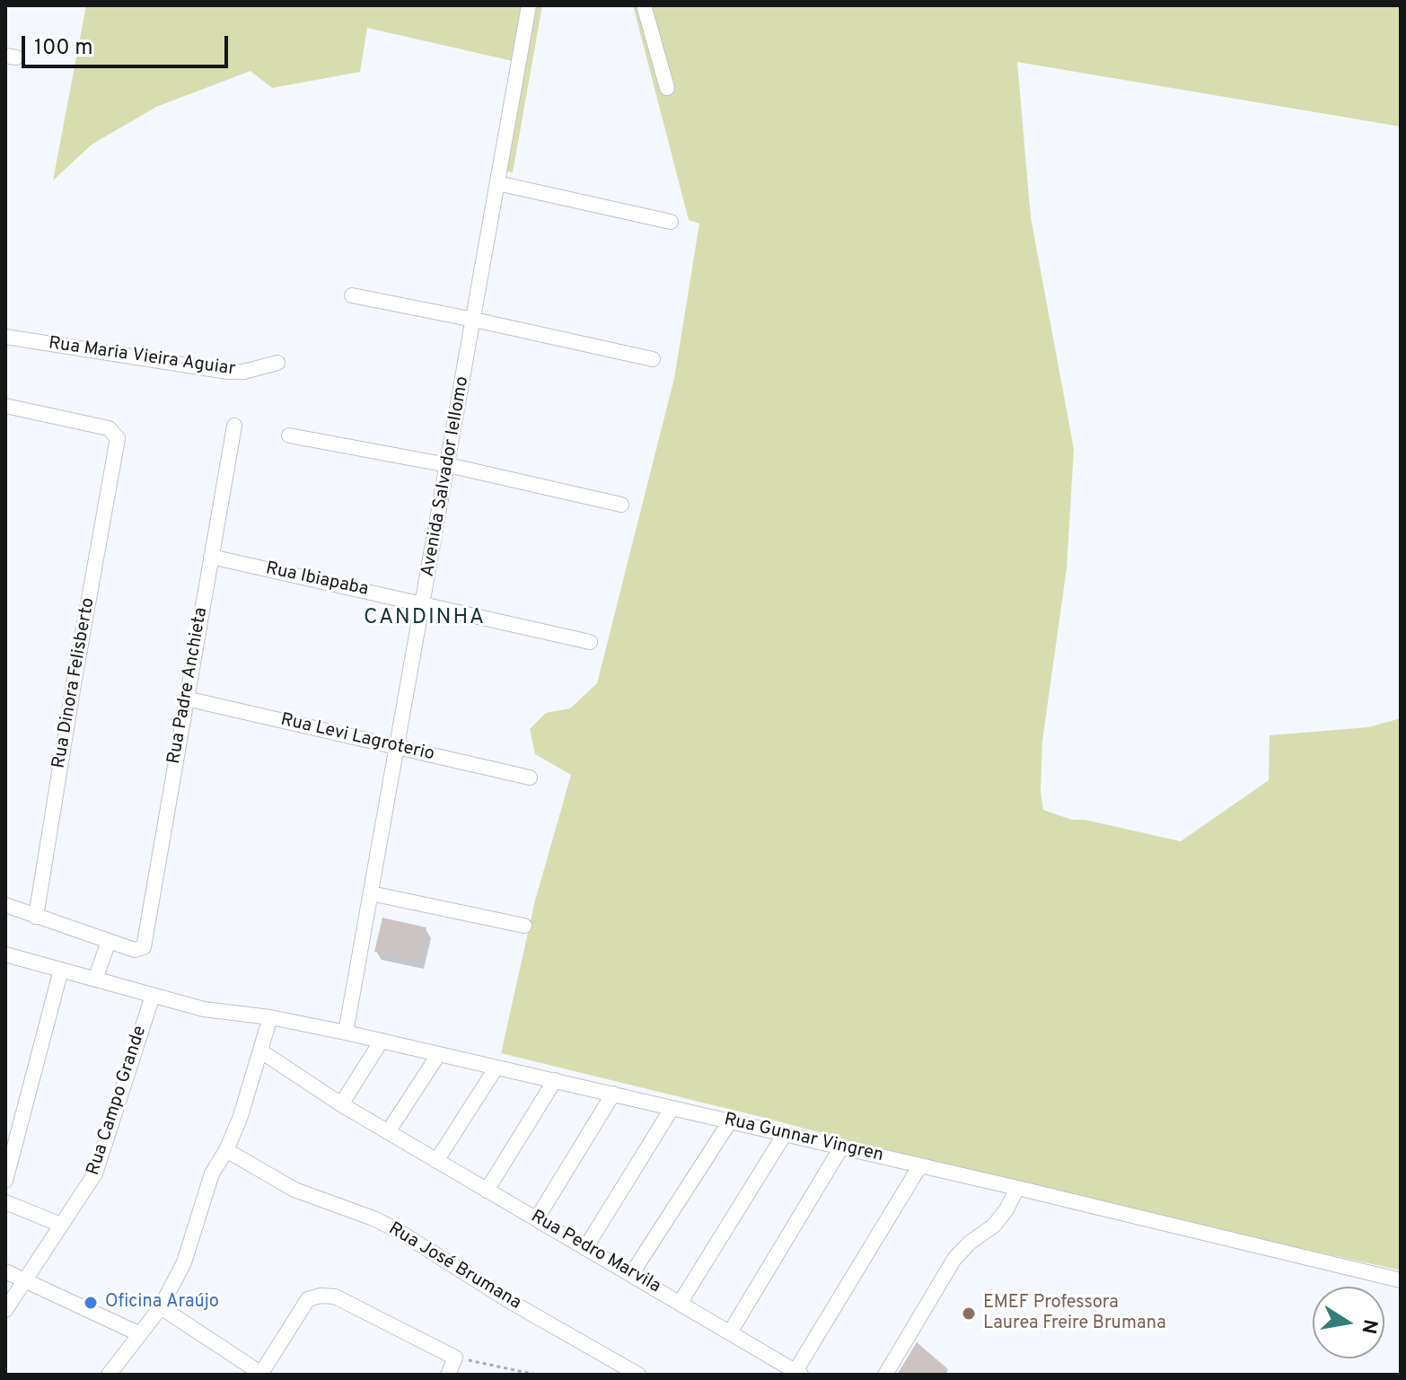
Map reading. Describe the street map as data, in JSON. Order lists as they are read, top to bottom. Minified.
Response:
{"streets":{"street":["Rua Maria Vieira Aguiar","Avenida Salvador Iellomo","Rua Ibiapaba","Rua Dinora Felisberto","Rua Padre Anchieta","Rua Levi Lagroterio","Rua Campo Grande","Rua Gunnar Vingren","Rua Pedro Marvila","Rua José Brumana"]},"crossings":[["Avenida Salvador Iellomo","Rua Ibiapaba"],["Avenida Salvador Iellomo","Rua Levi Lagroterio"],["Avenida Salvador Iellomo","Rua Gunnar Vingren"],["Rua Ibiapaba","Rua Padre Anchieta"],["Rua Padre Anchieta","Rua Levi Lagroterio"],["Rua Campo Grande","Rua Gunnar Vingren"]],"districts":["CANDINHA"],"places":["Oficina Araújo","EMEF Professora Laurea Freire Brumana"],"scale_bar":"100 m","north":"right"}
